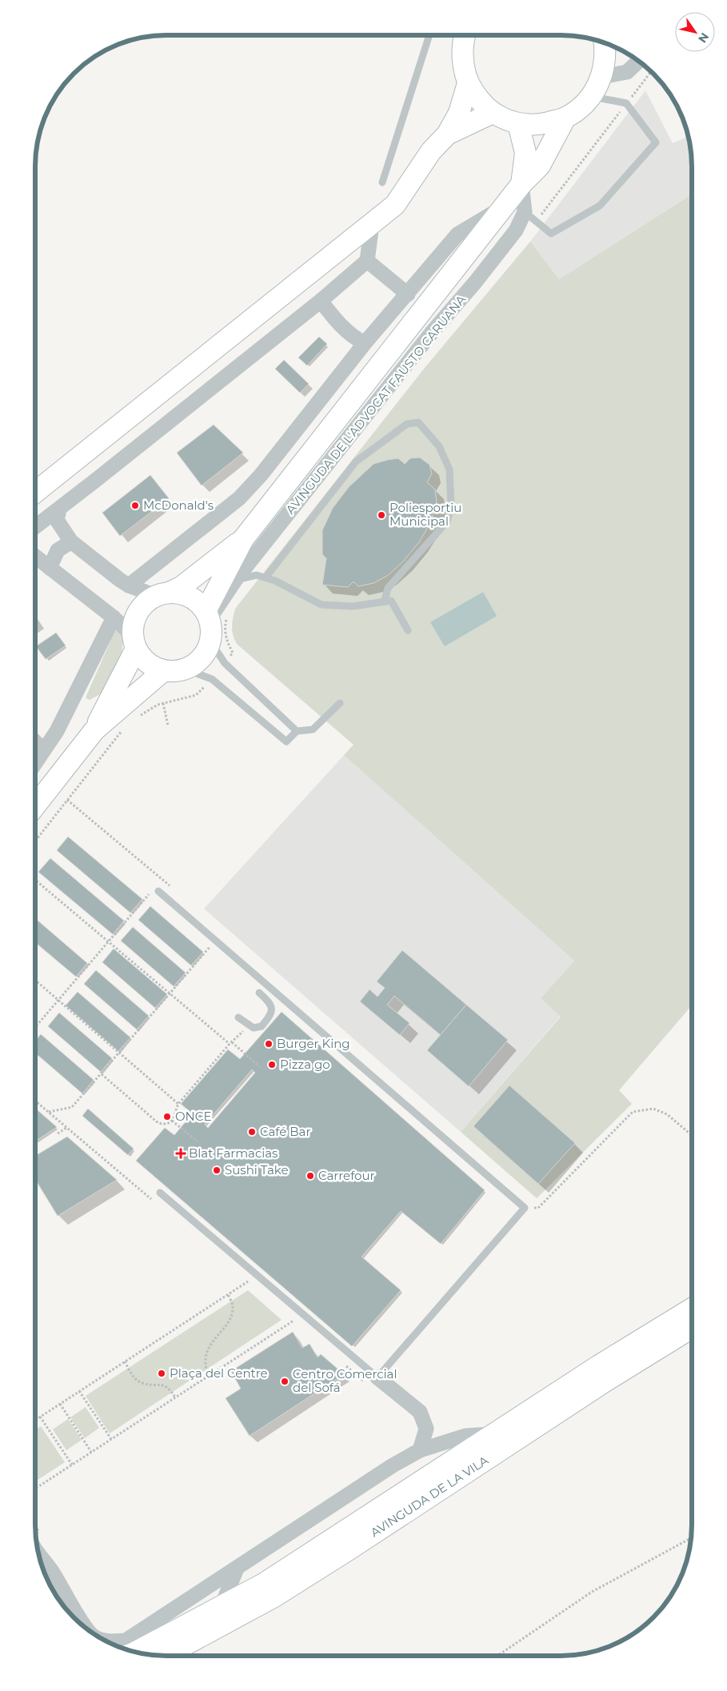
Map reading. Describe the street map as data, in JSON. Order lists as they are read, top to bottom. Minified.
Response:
{"streets":{"street":["AVINGUDA DE L'ADVOCAT FAUSTO CARUANA","AVINGUDA DE LA VILA"]},"places":{"other":["McDonald's","Poliesportiu Municipal","Burger King","Pizza go","ONCE","Café Bar","Sushi Take","Carrefour","Plaça del Centre","Centro Comercial del Sofá"],"health":["Blat Farmacias"]},"north":"bottom right"}
